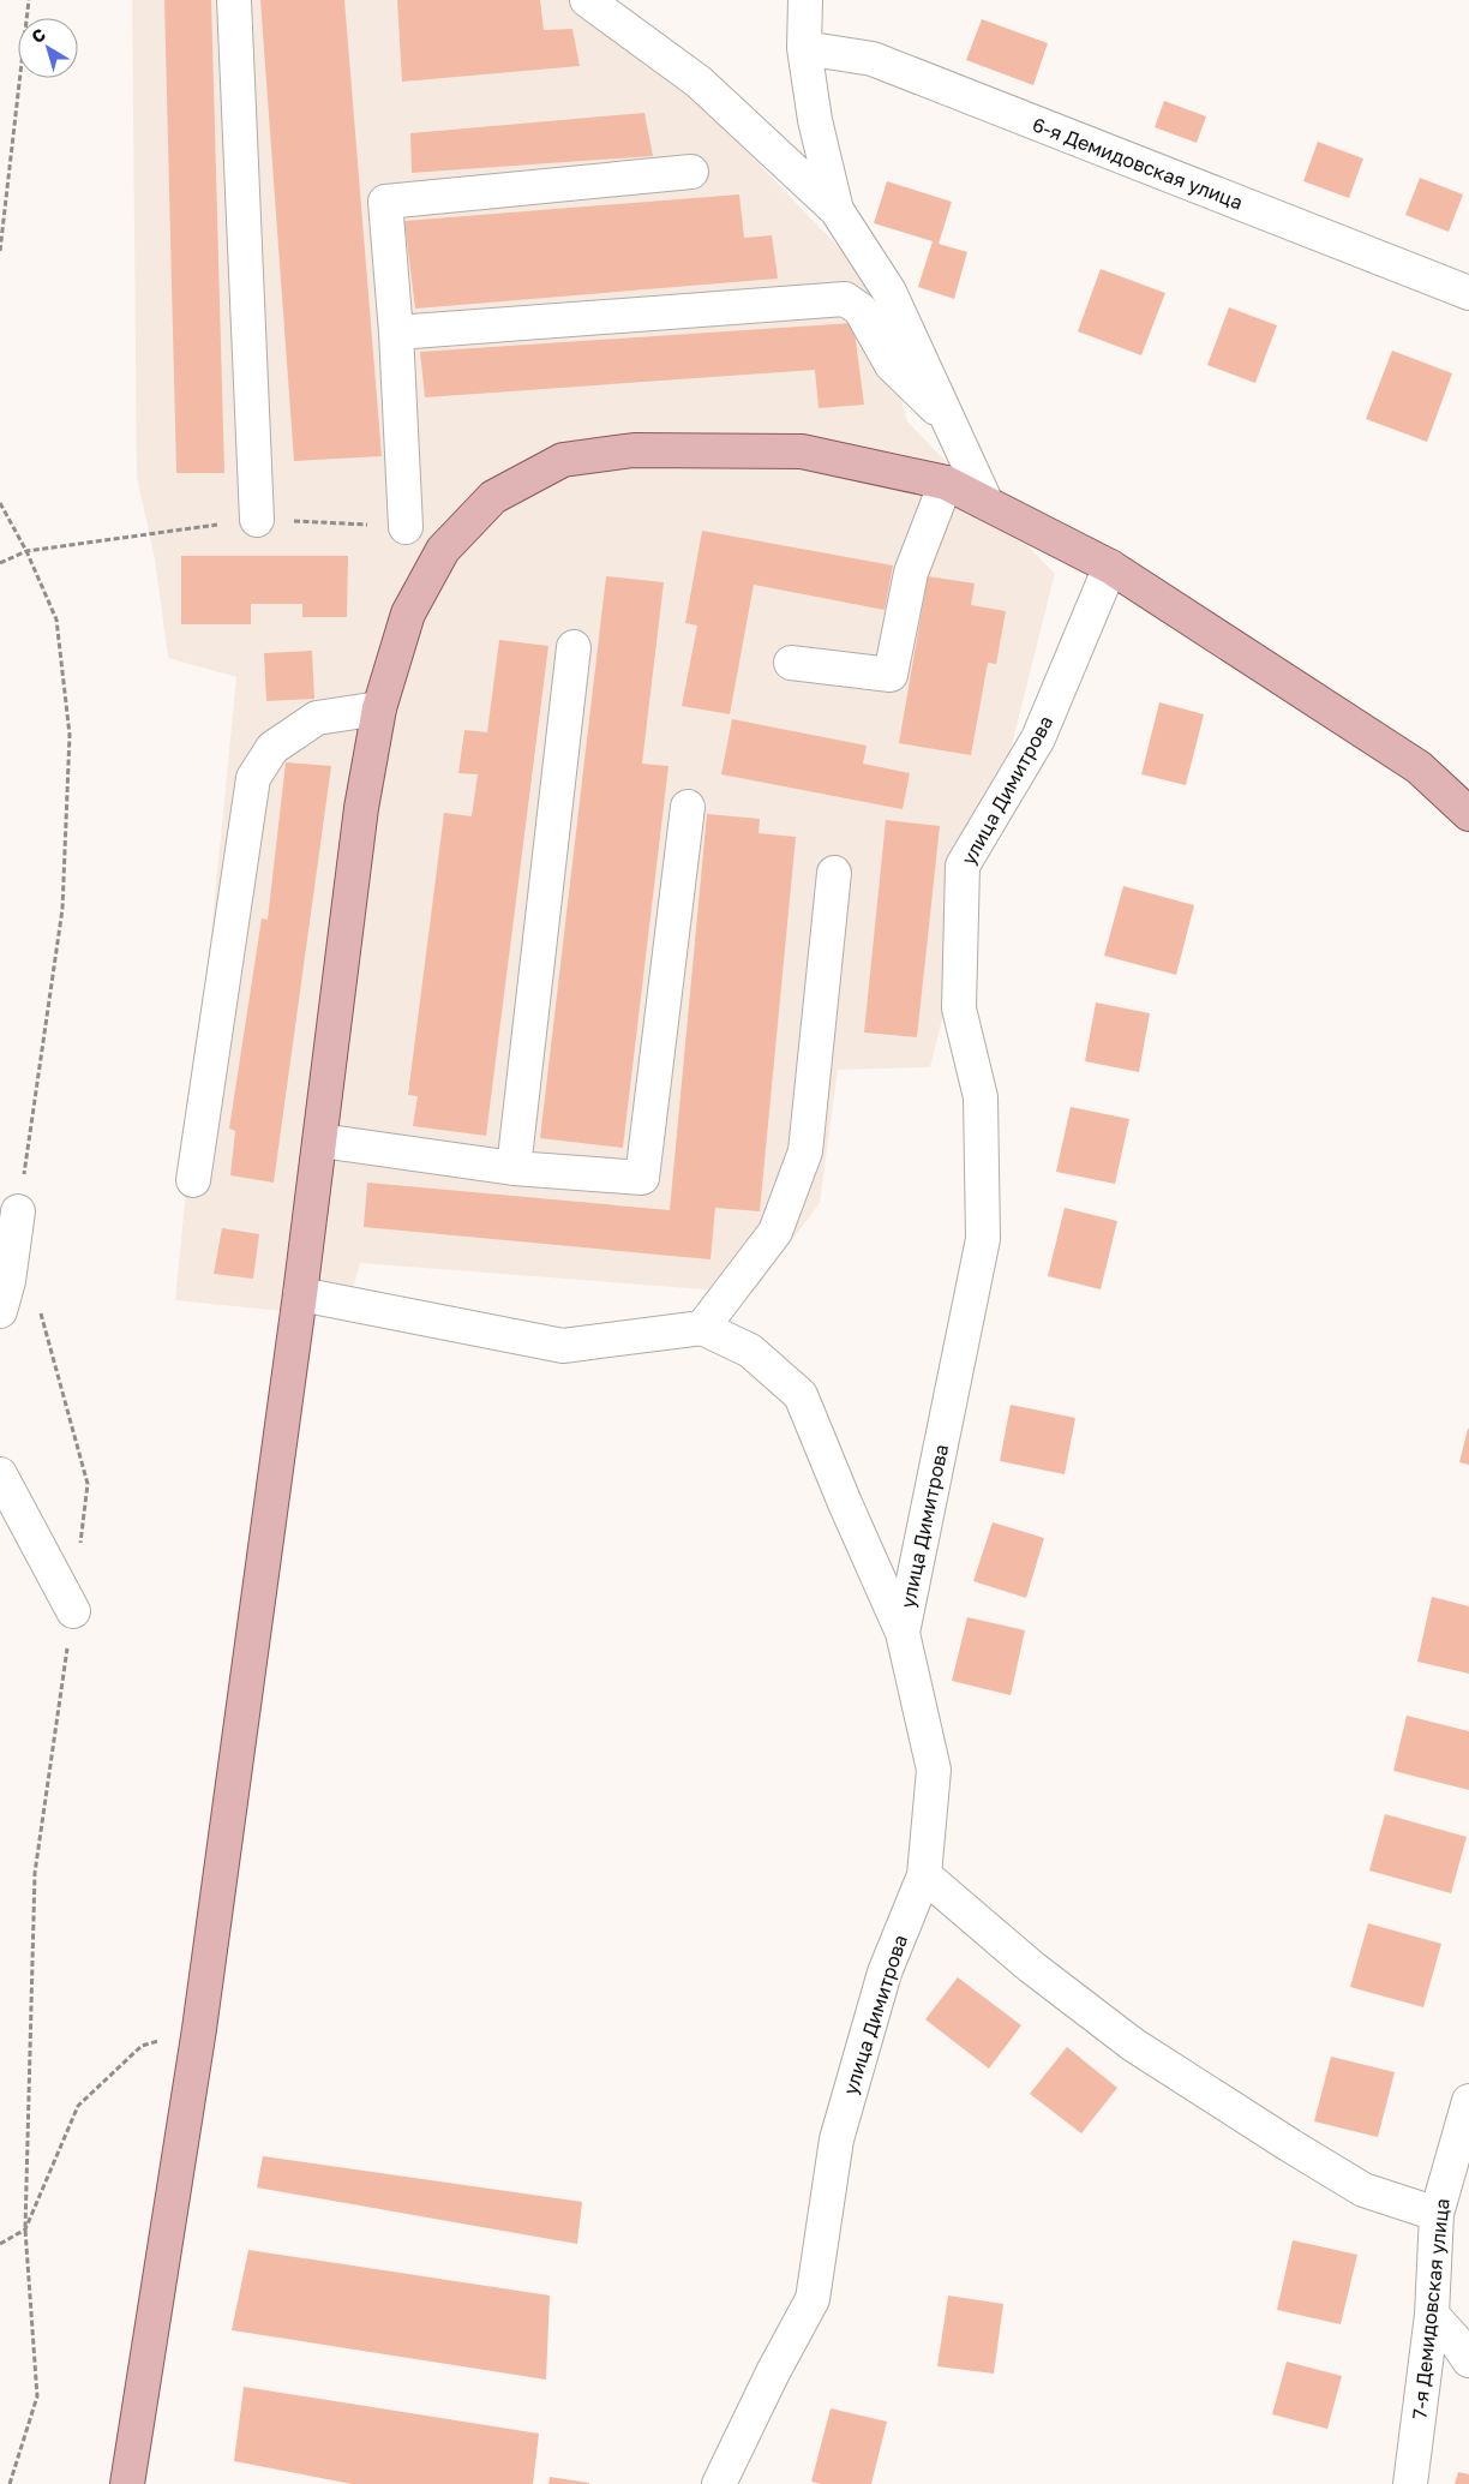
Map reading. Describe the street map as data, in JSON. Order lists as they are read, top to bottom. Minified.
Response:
{"streets":{"street":["6-я Демидовская улица","улица Димитрова","7-я Демидовская улица"]},"north":"top left"}
